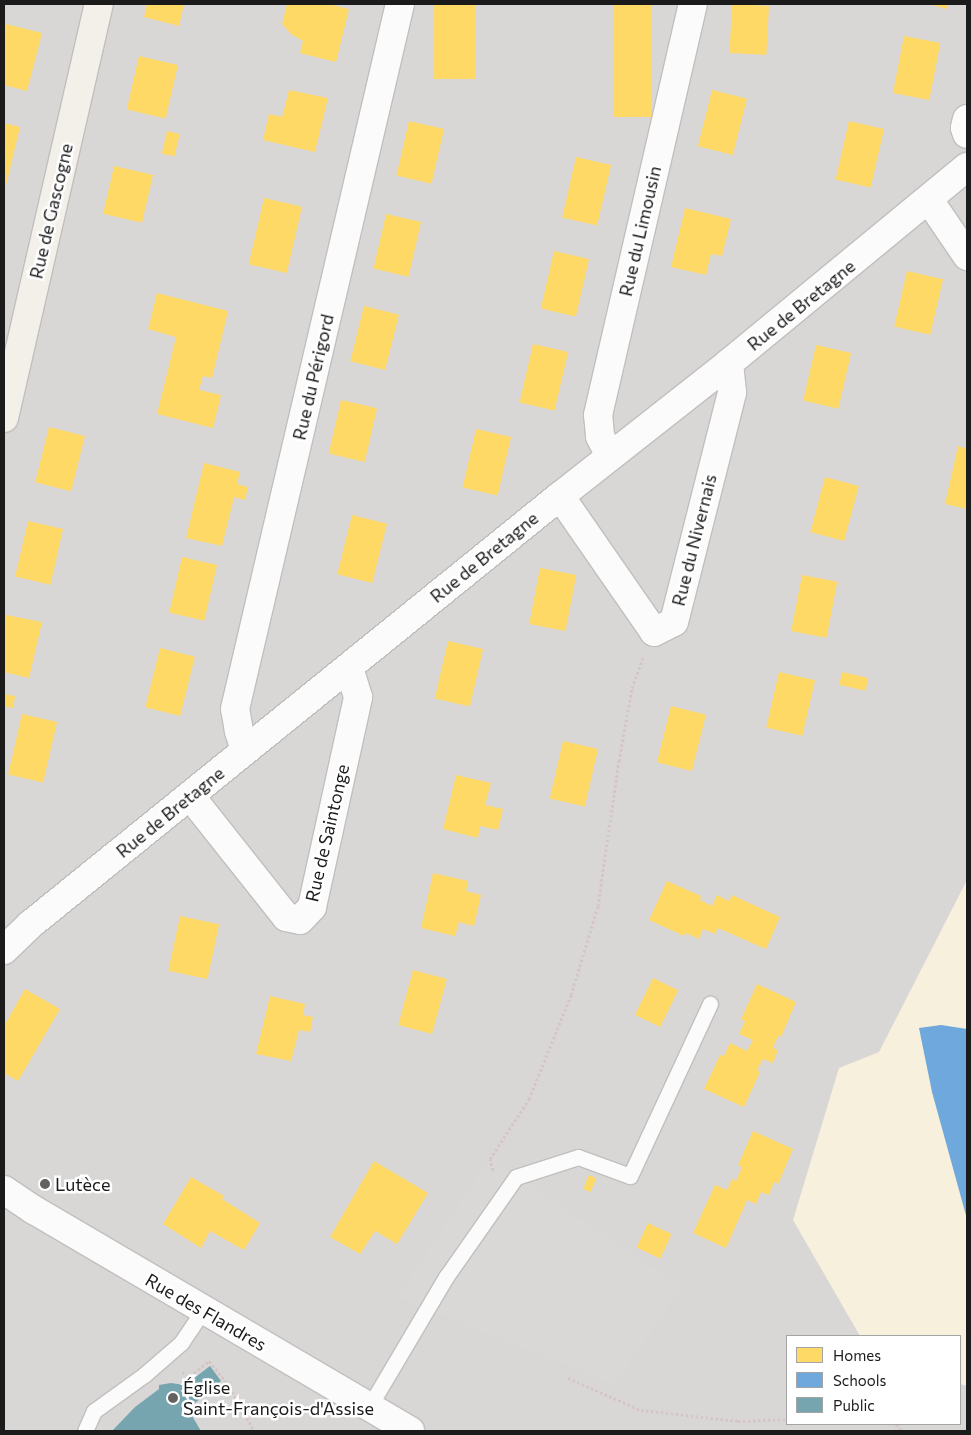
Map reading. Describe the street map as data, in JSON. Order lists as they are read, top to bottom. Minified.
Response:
{"streets":{"street":["Rue de Gascogne","Rue du Limousin","Rue de Bretagne","Rue du Périgord","Rue du Nivernais","Rue de Saintonge","Rue des Flandres"]},"crossings":[["Rue du Limousin","Rue de Bretagne"],["Rue de Bretagne","Rue du Périgord"],["Rue de Bretagne","Rue du Nivernais"],["Rue de Bretagne","Rue de Saintonge"]],"places":["Lutèce","Église Saint-François-d'Assise"],"legend":["Homes","Schools","Public"]}
